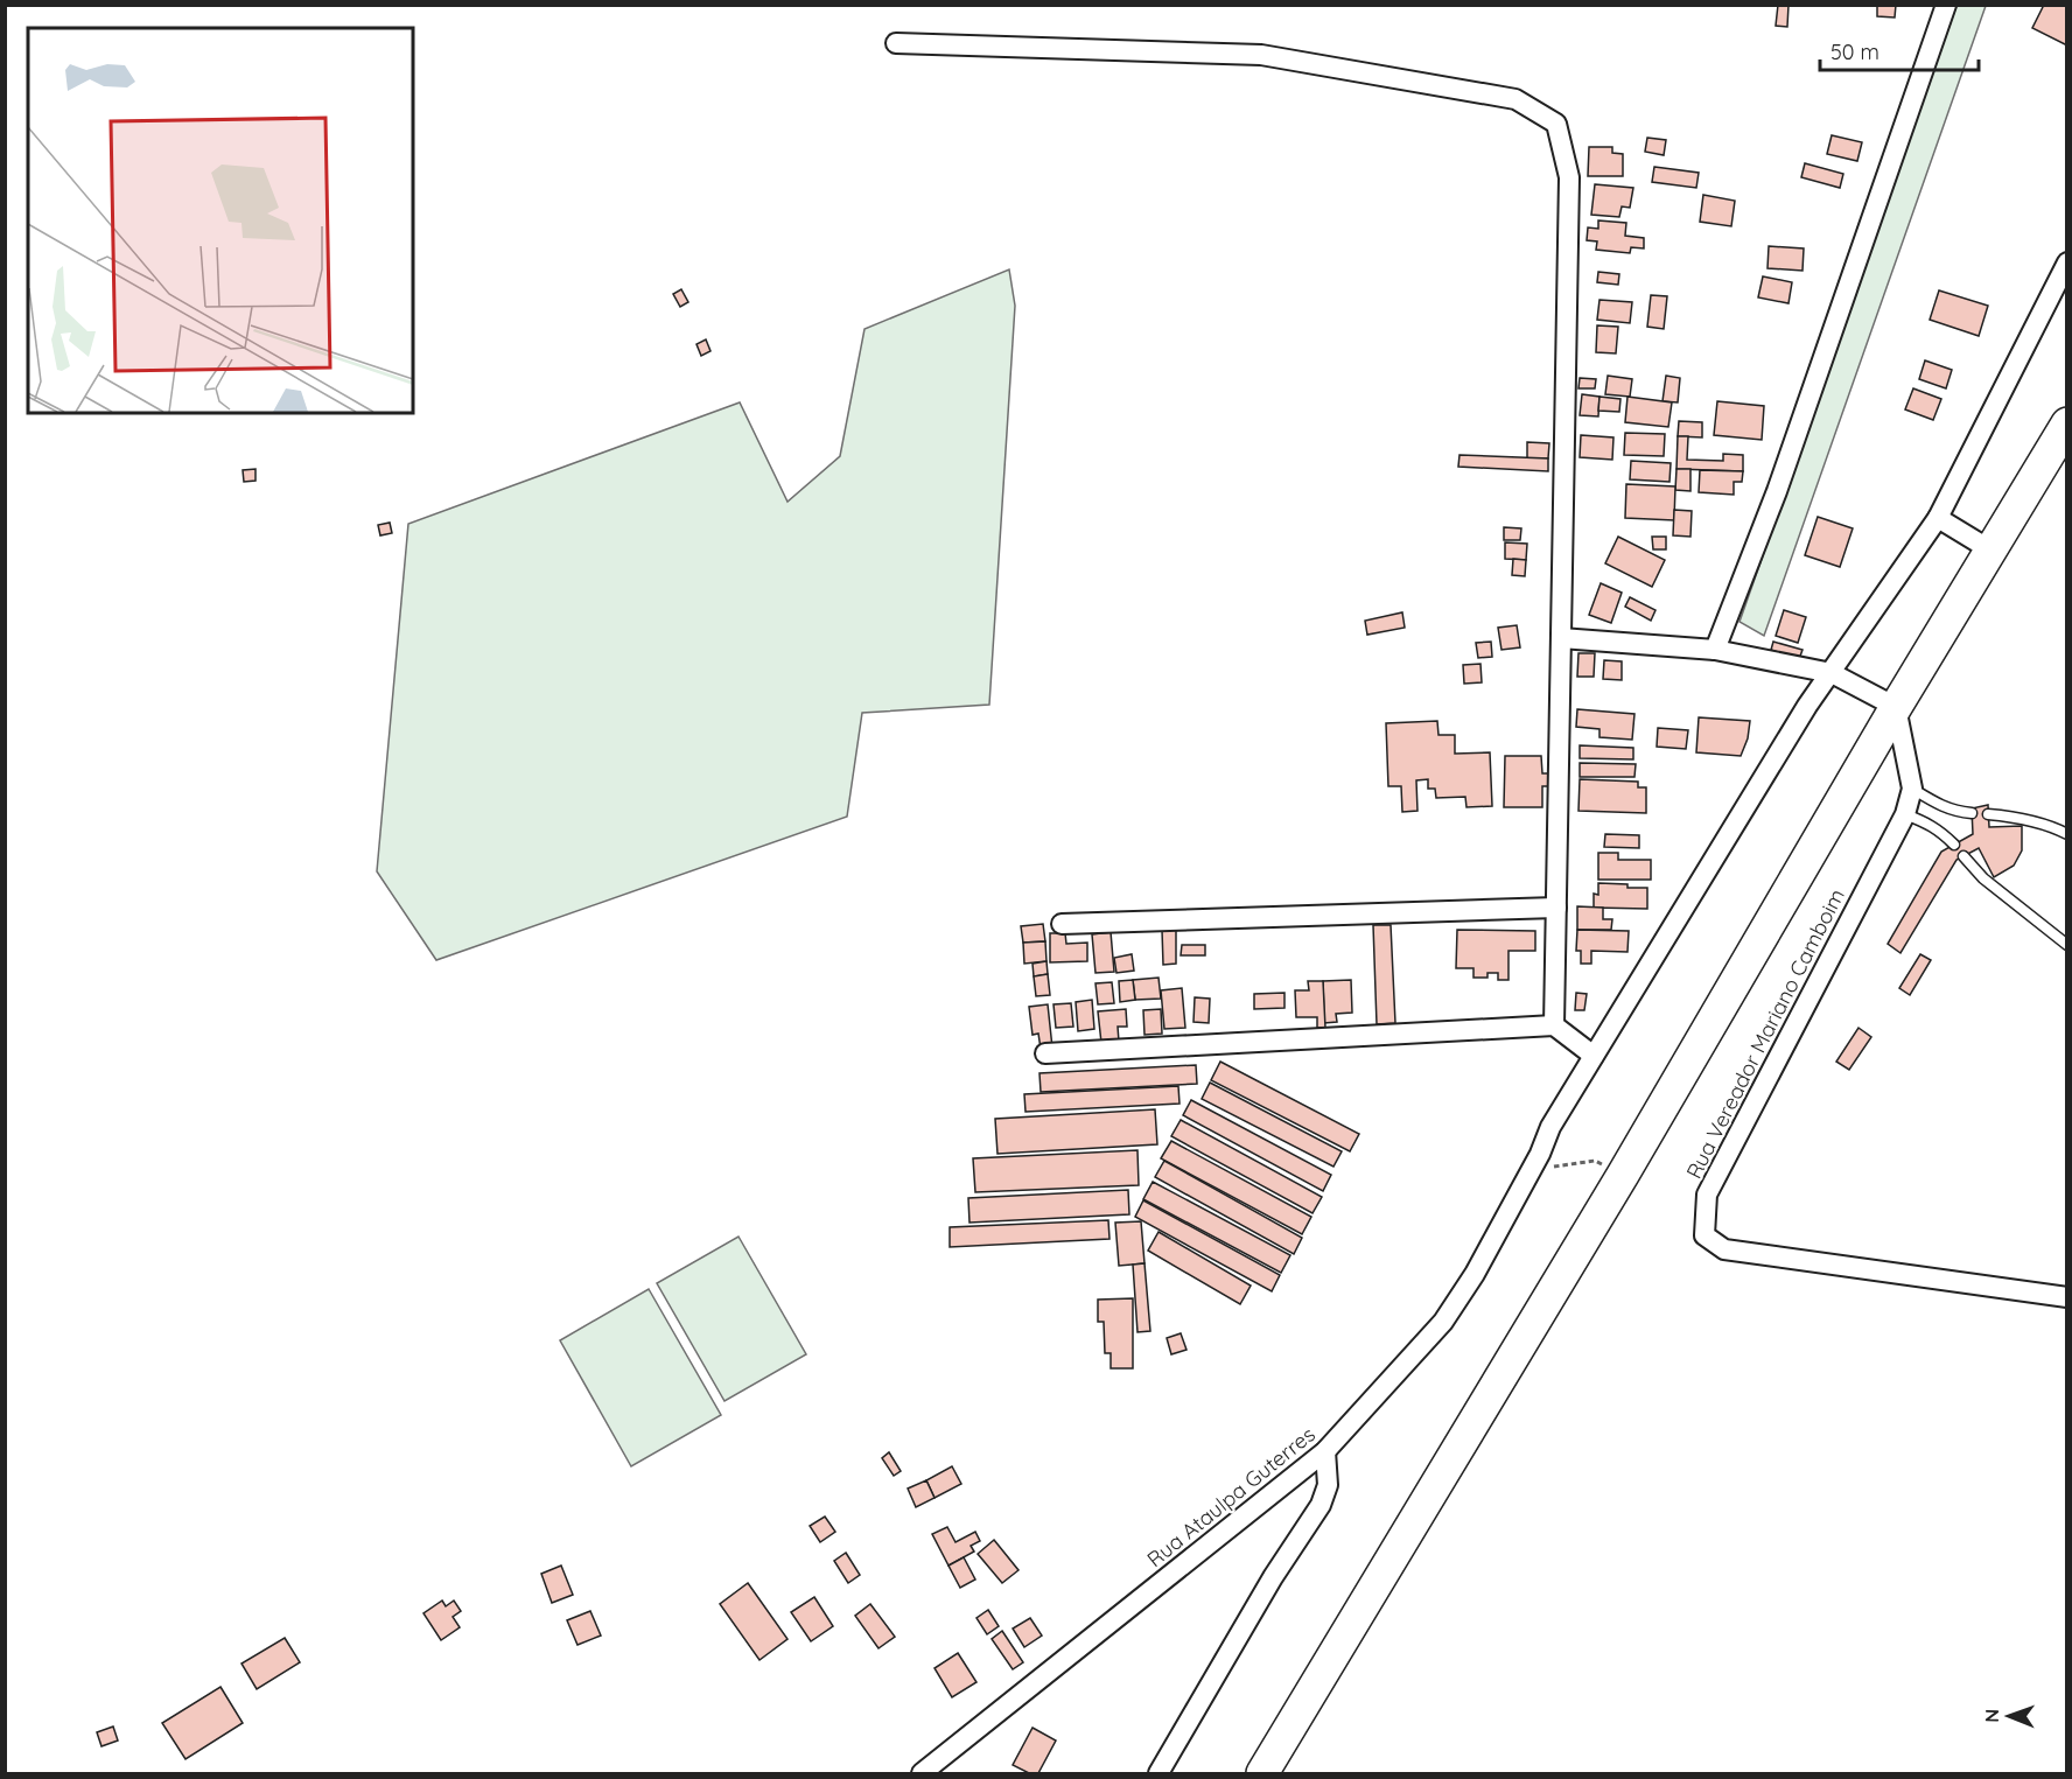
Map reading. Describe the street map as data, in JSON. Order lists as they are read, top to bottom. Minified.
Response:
{"streets":{"street":["Rua Vereador Mariano Camboim","Rua Ataulpa Guterres"]},"scale_bar":"50 m","north":"left"}
